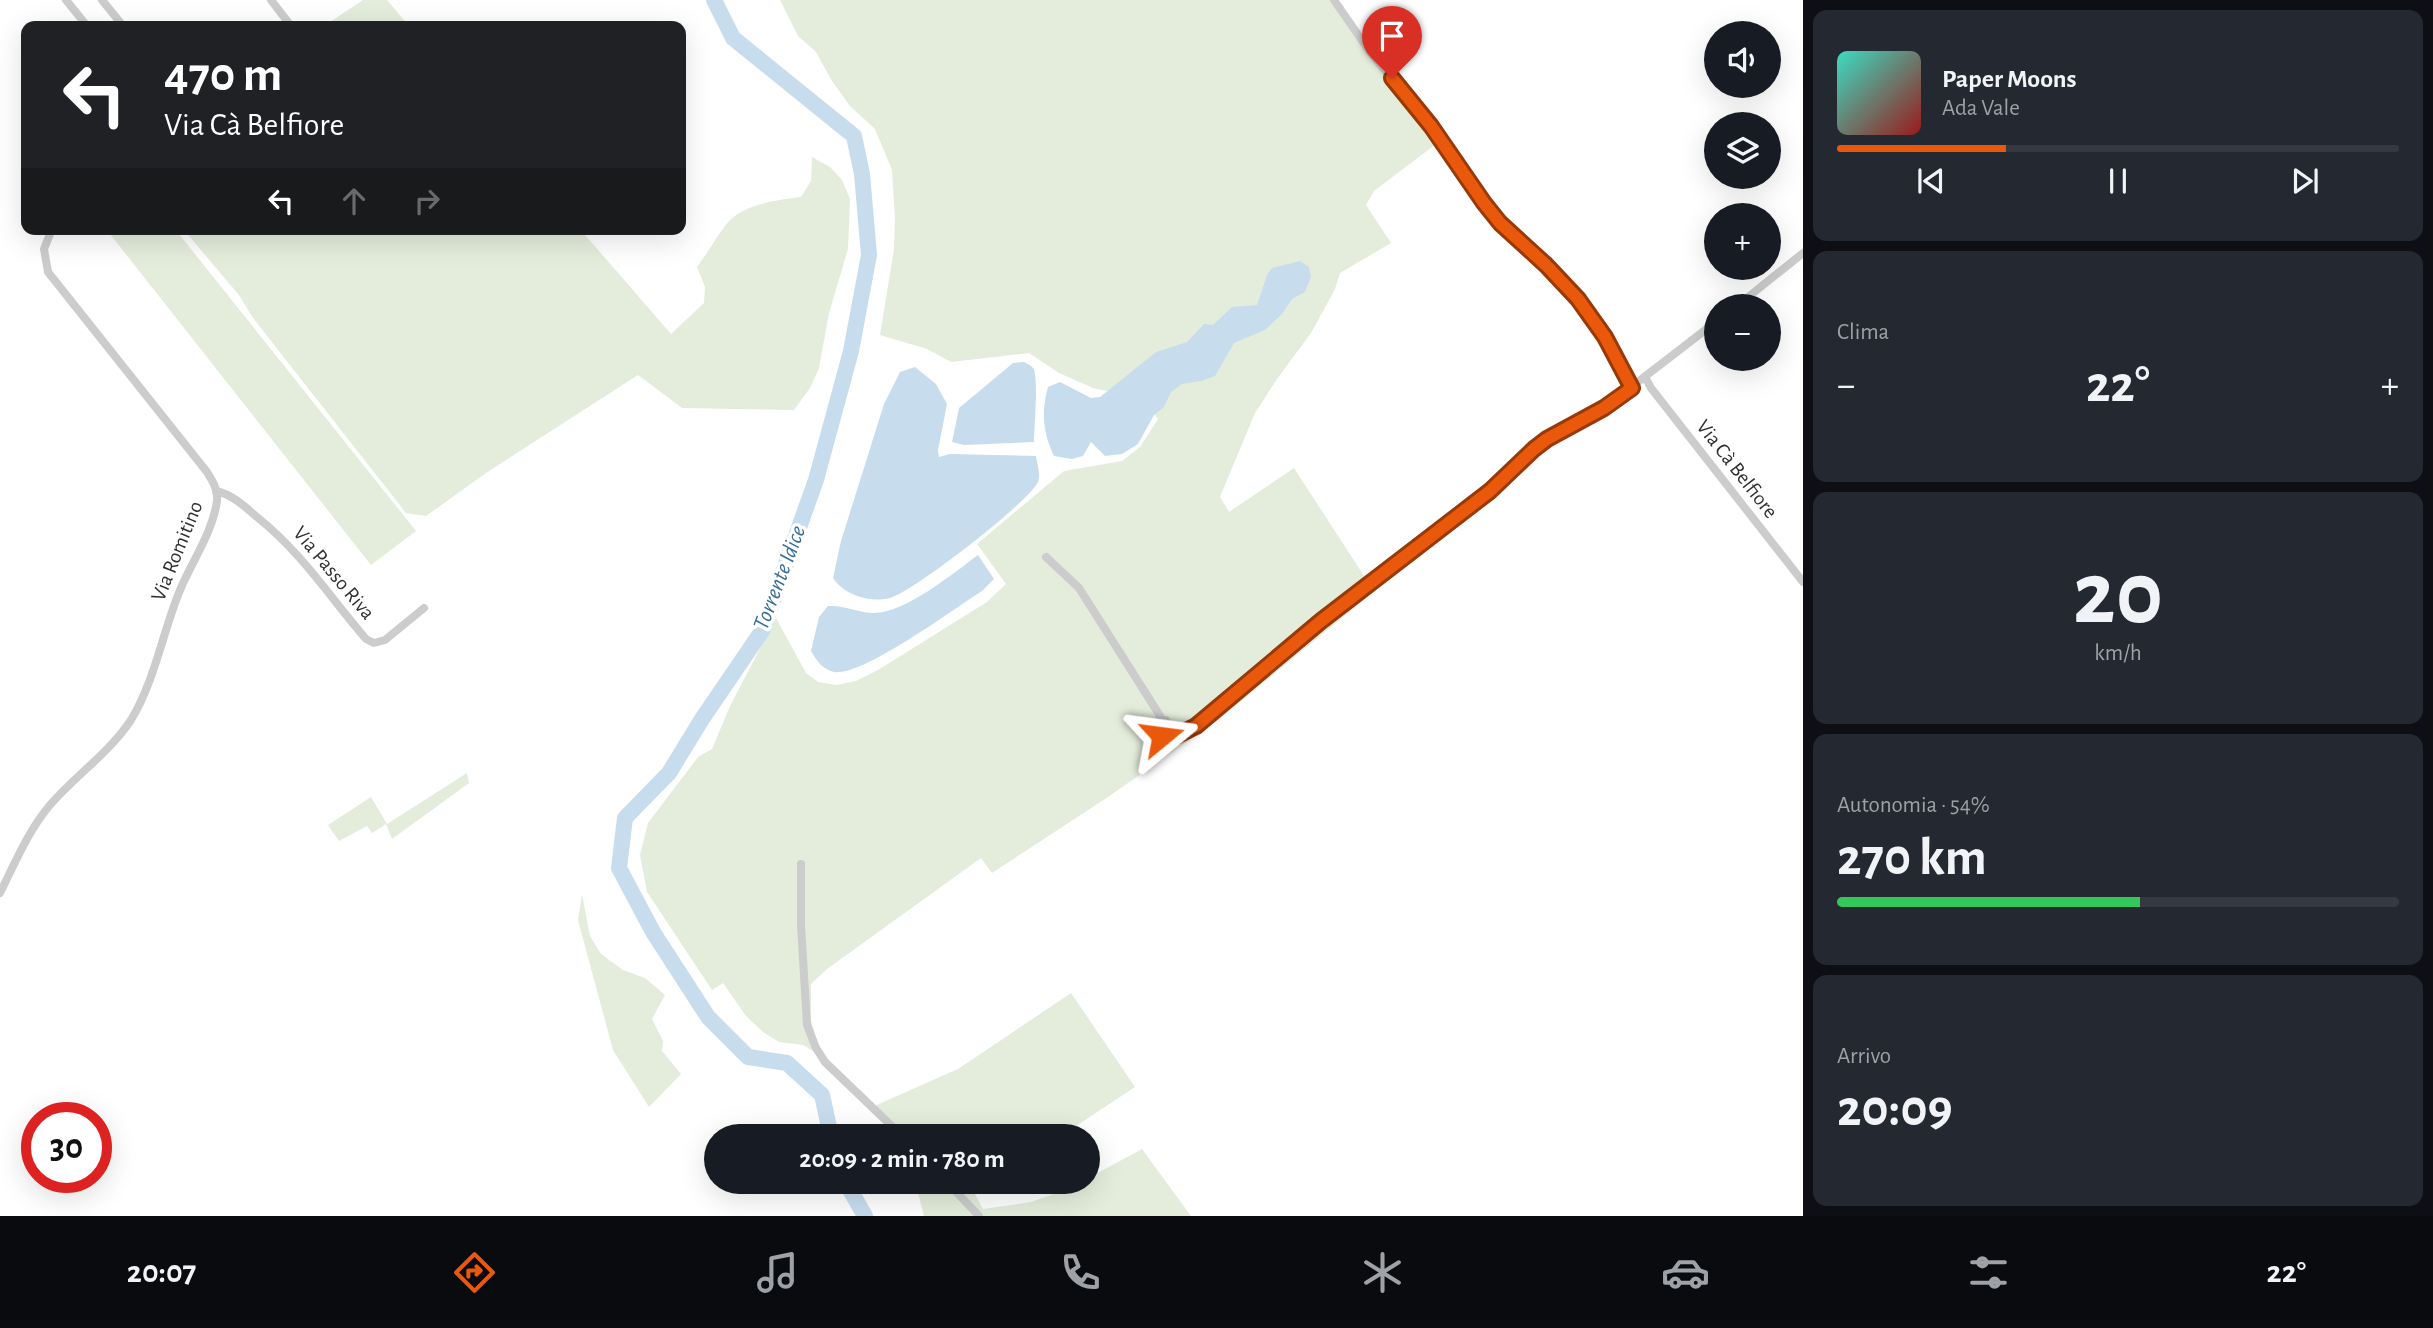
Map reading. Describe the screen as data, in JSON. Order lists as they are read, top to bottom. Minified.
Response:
{"streets":{"street":["Via Cà Belfiore","Via Romitino","Via Passo Riva"]},"crossings":[["Via Romitino","Via Passo Riva"]],"water":["Torrente Idice"],"page":{"map_buttons":["+","−"],"turn":["470 m","Via Cà Belfiore"],"song":["Paper Moons","Ada Vale"],"tile":["Clima",["20","km/h"],["Autonomia · 54%","270 km"],["Arrivo","20:09"]],"heat":["−","22°","+"],"limit":"30","trip":"20:09 · 2 min · 780 m","tabs":["20:07","22°"]}}
